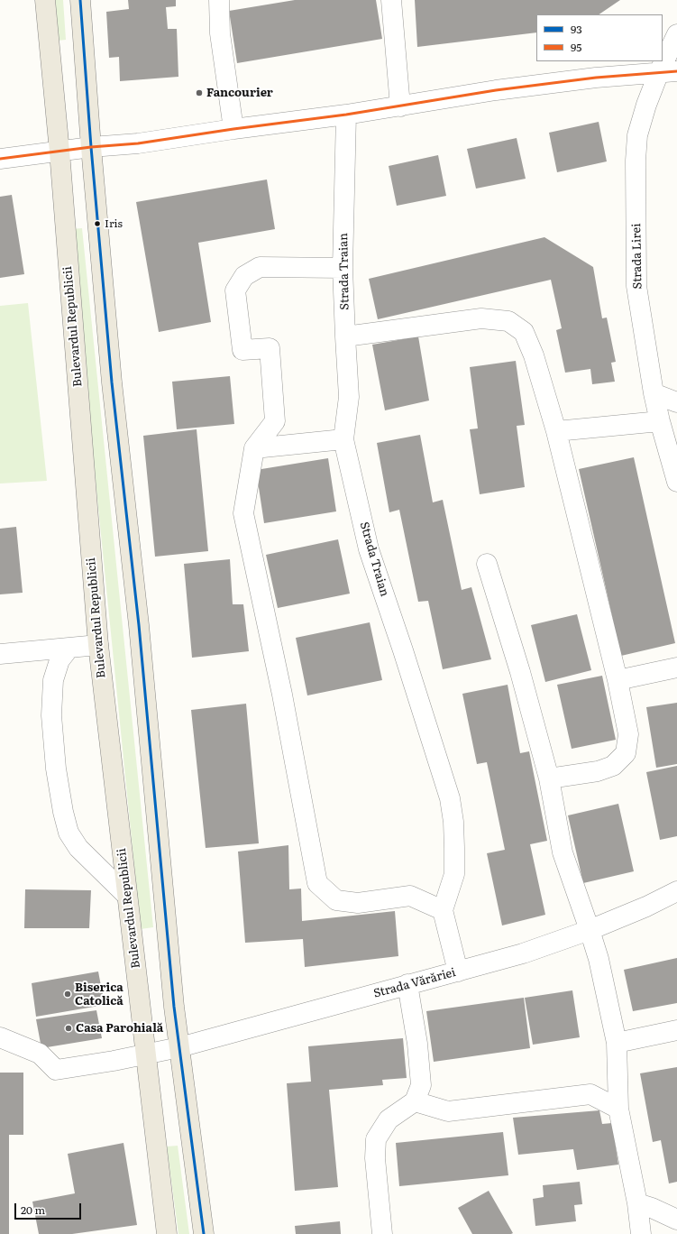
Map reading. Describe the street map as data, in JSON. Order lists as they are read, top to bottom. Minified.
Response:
{"streets":{"main road":["Bulevardul Republicii"],"street":["Strada Lirei","Strada Traian","Strada Vărăriei"]},"crossings":[["Bulevardul Republicii","Strada Vărăriei"]],"places":["Fancourier","Iris","Biserica Catolică","Casa Parohială"],"lines":["transit line 93","transit line 95"],"legend":["93","95"],"scale_bar":"20 m"}
